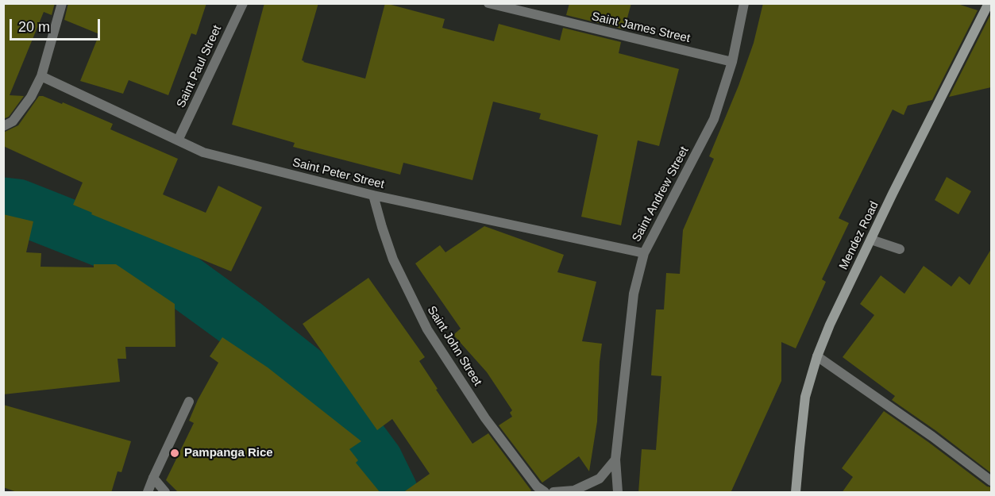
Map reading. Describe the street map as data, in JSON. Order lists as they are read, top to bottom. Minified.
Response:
{"streets":{"street":["Saint James Street","Saint Paul Street","Saint Peter Street","Saint Andrew Street","Mendez Road","Saint John Street"]},"crossings":[["Saint James Street","Saint Andrew Street"],["Saint Paul Street","Saint Peter Street"],["Saint Peter Street","Saint Andrew Street"],["Saint Peter Street","Saint John Street"]],"places":["Pampanga Rice"],"scale_bar":"20 m"}
